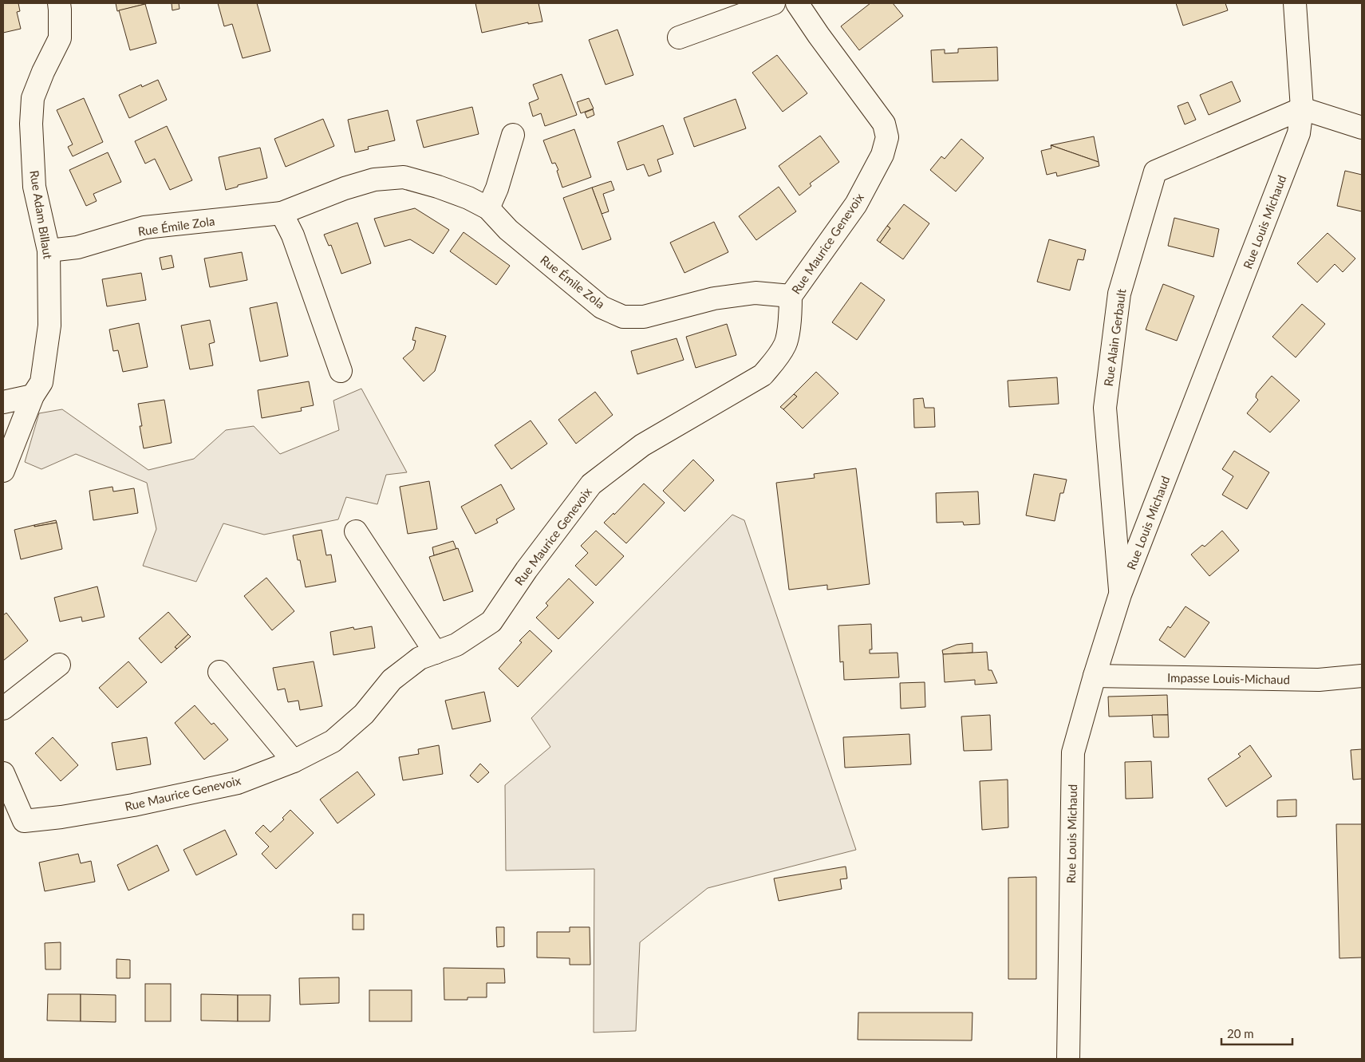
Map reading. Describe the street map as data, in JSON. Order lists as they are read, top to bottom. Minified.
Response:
{"streets":{"street":["Rue Adam Billaut","Rue Louis Michaud","Rue Émile Zola","Rue Maurice Genevoix","Rue Alain Gerbault","Impasse Louis-Michaud"]},"crossings":[["Rue Adam Billaut","Rue Émile Zola"],["Rue Louis Michaud","Rue Alain Gerbault"],["Rue Louis Michaud","Impasse Louis-Michaud"],["Rue Émile Zola","Rue Maurice Genevoix"]],"scale_bar":"20 m"}
